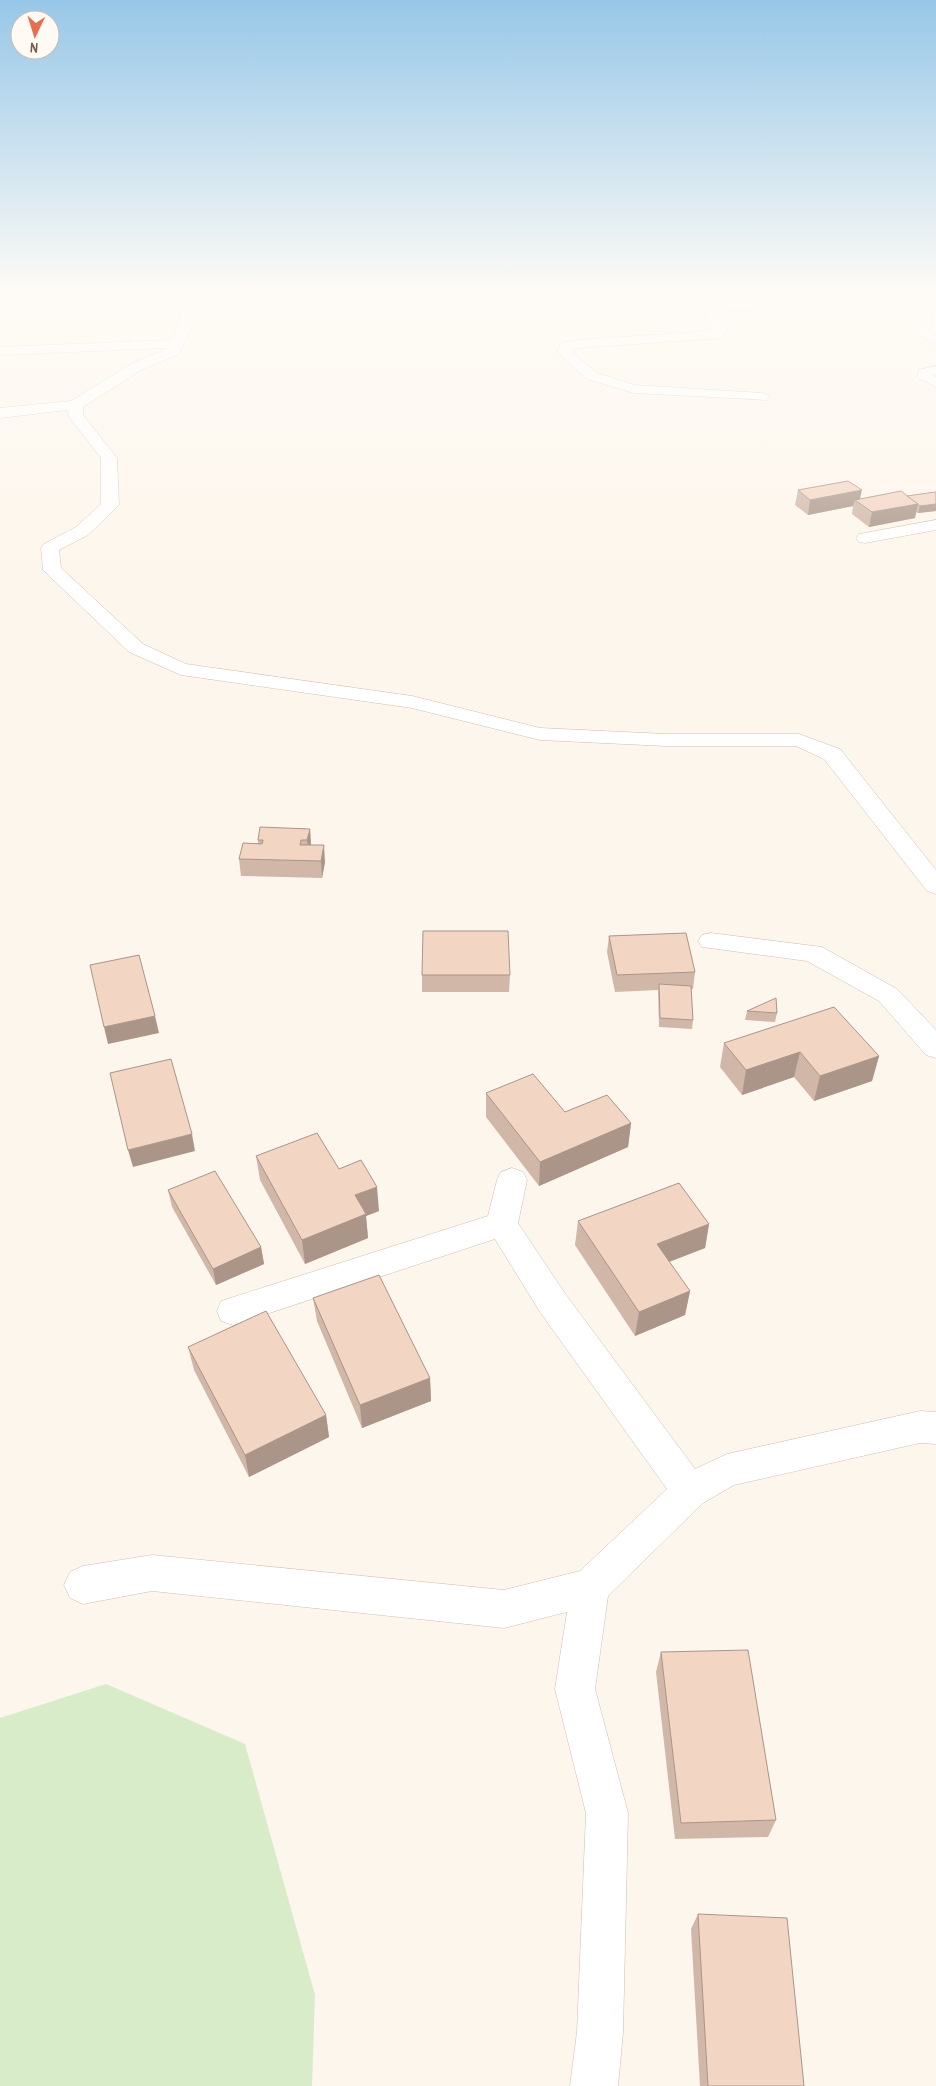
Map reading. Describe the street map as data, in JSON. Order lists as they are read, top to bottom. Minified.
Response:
{"north":"bottom"}
